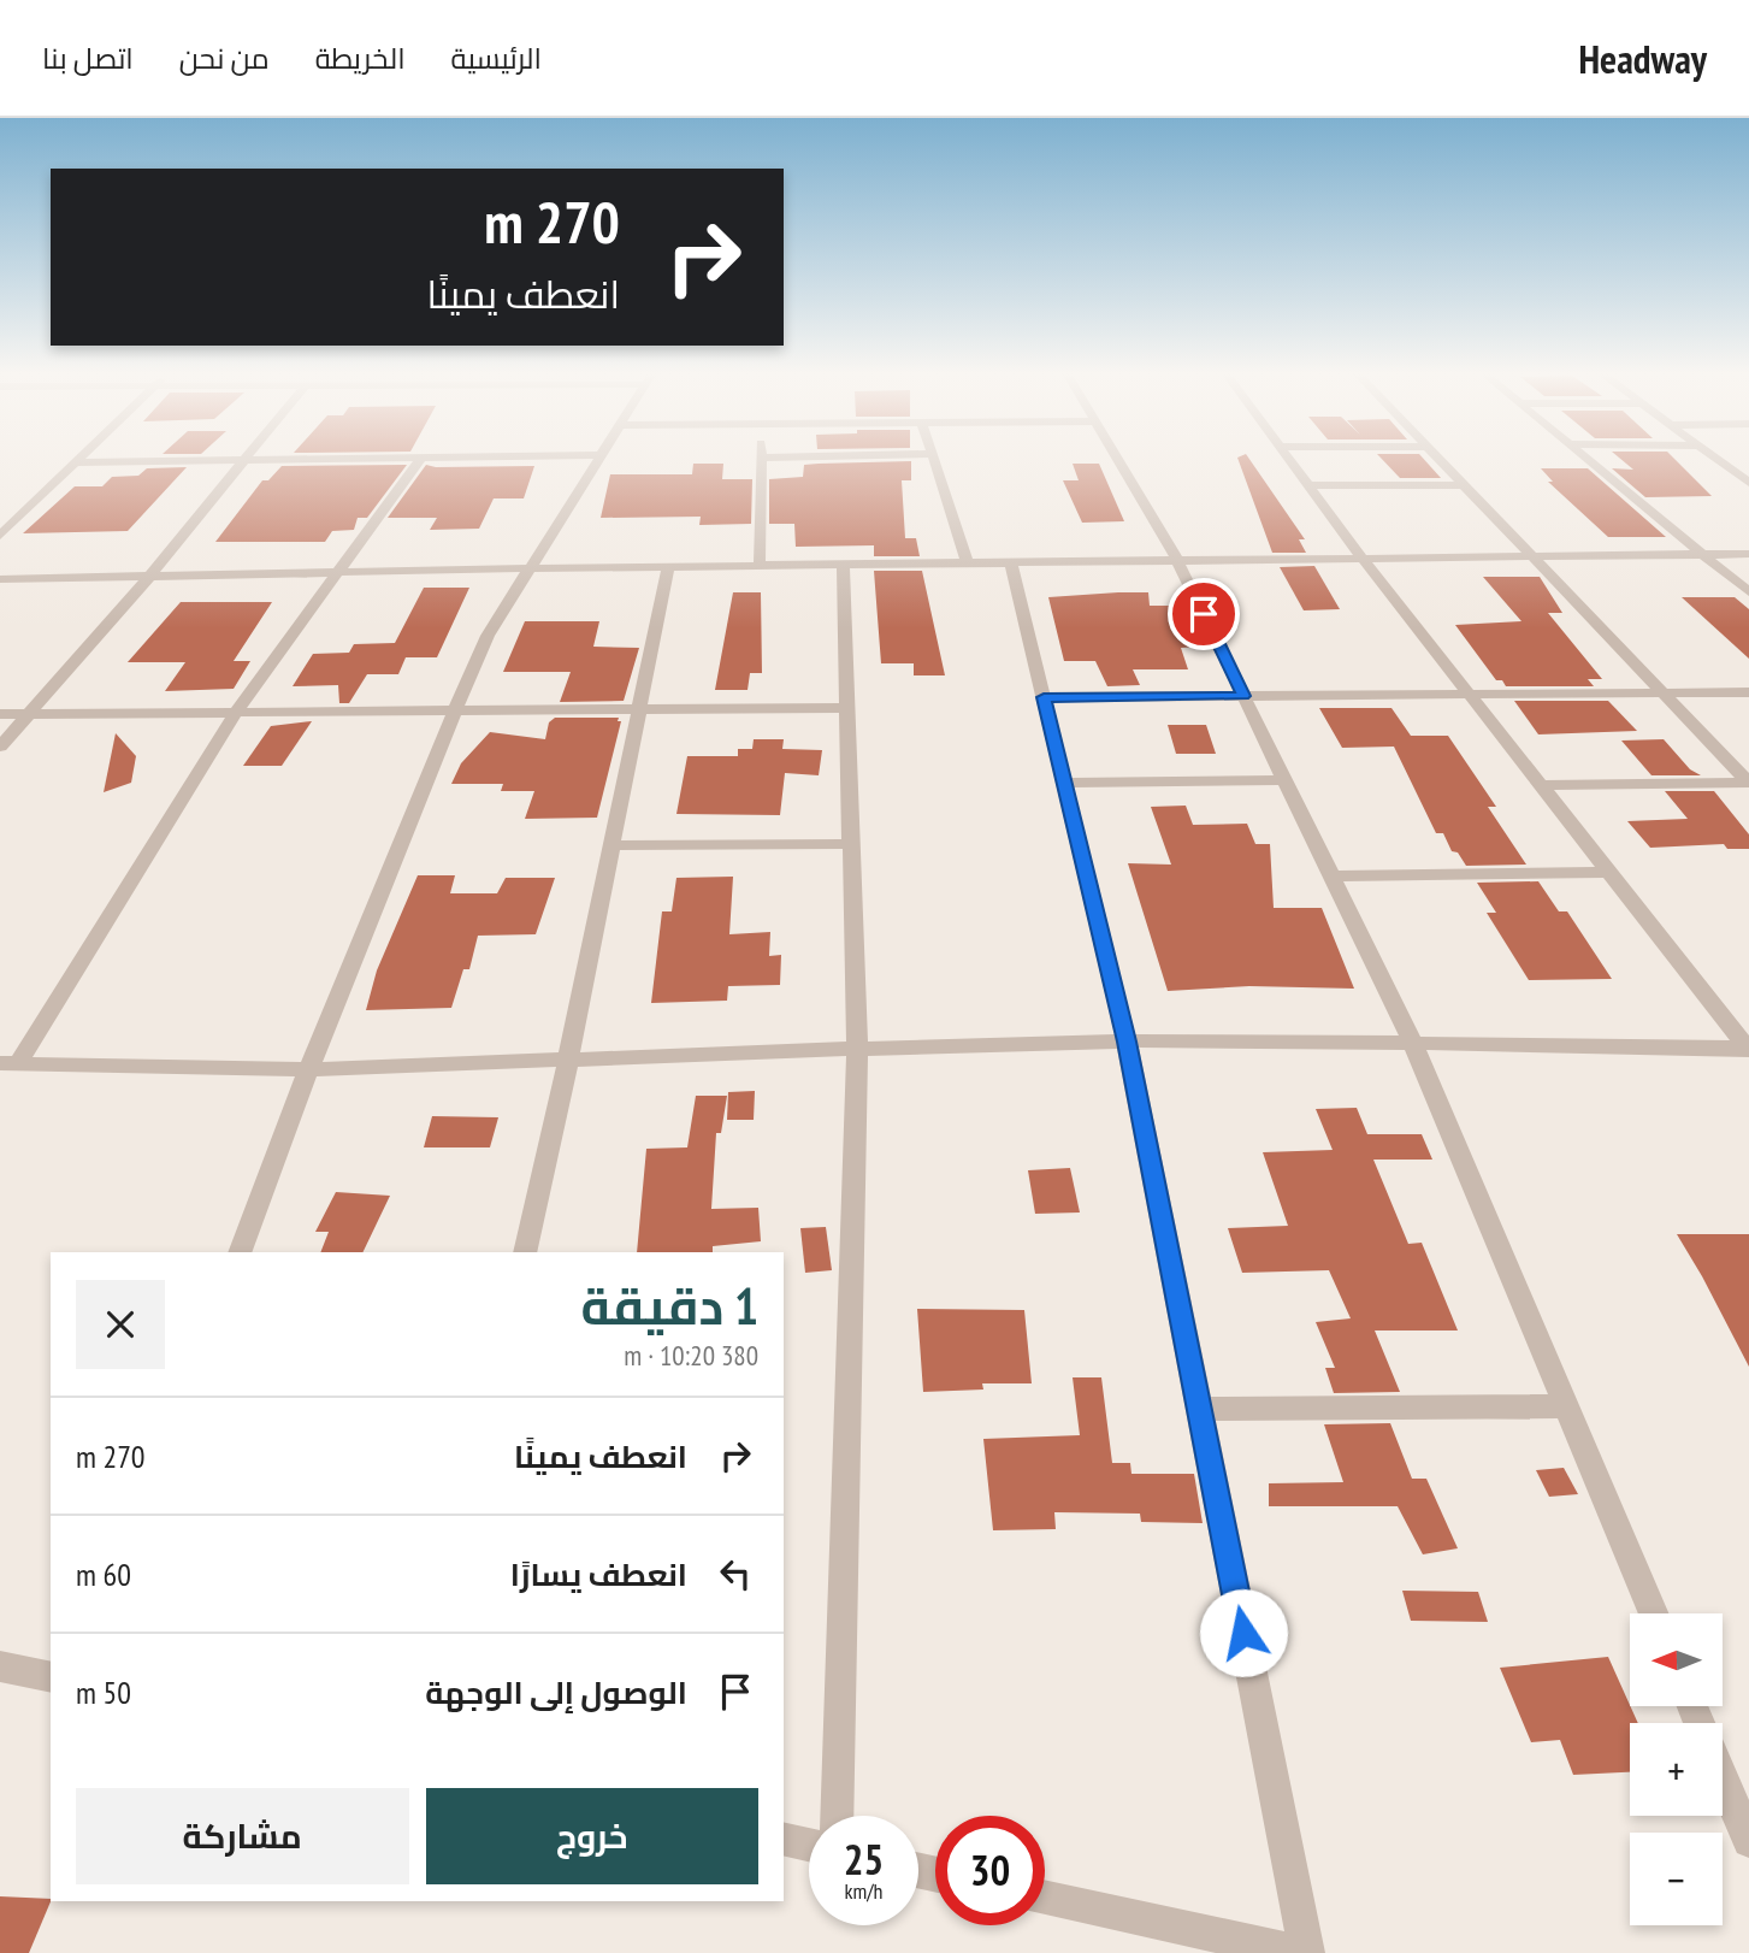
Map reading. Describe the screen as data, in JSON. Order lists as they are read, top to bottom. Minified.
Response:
{"north":"left","page":{"header":"Headway","nav":["الرئيسية","الخريطة","من نحن","اتصل بنا"],"turn":["270 m","انعطف يمينًا"],"heading":["1 دقيقة","380 m · 10:20"],"list":[{"name":"انعطف يمينًا","value":"270 m"},{"name":"انعطف يسارًا","value":"60 m"},{"name":"الوصول إلى الوجهة","value":"50 m"}],"map_buttons":["+","−"],"buttons":["خروج","مشاركة"],"speed":"25 km/h","limit":"30"}}
